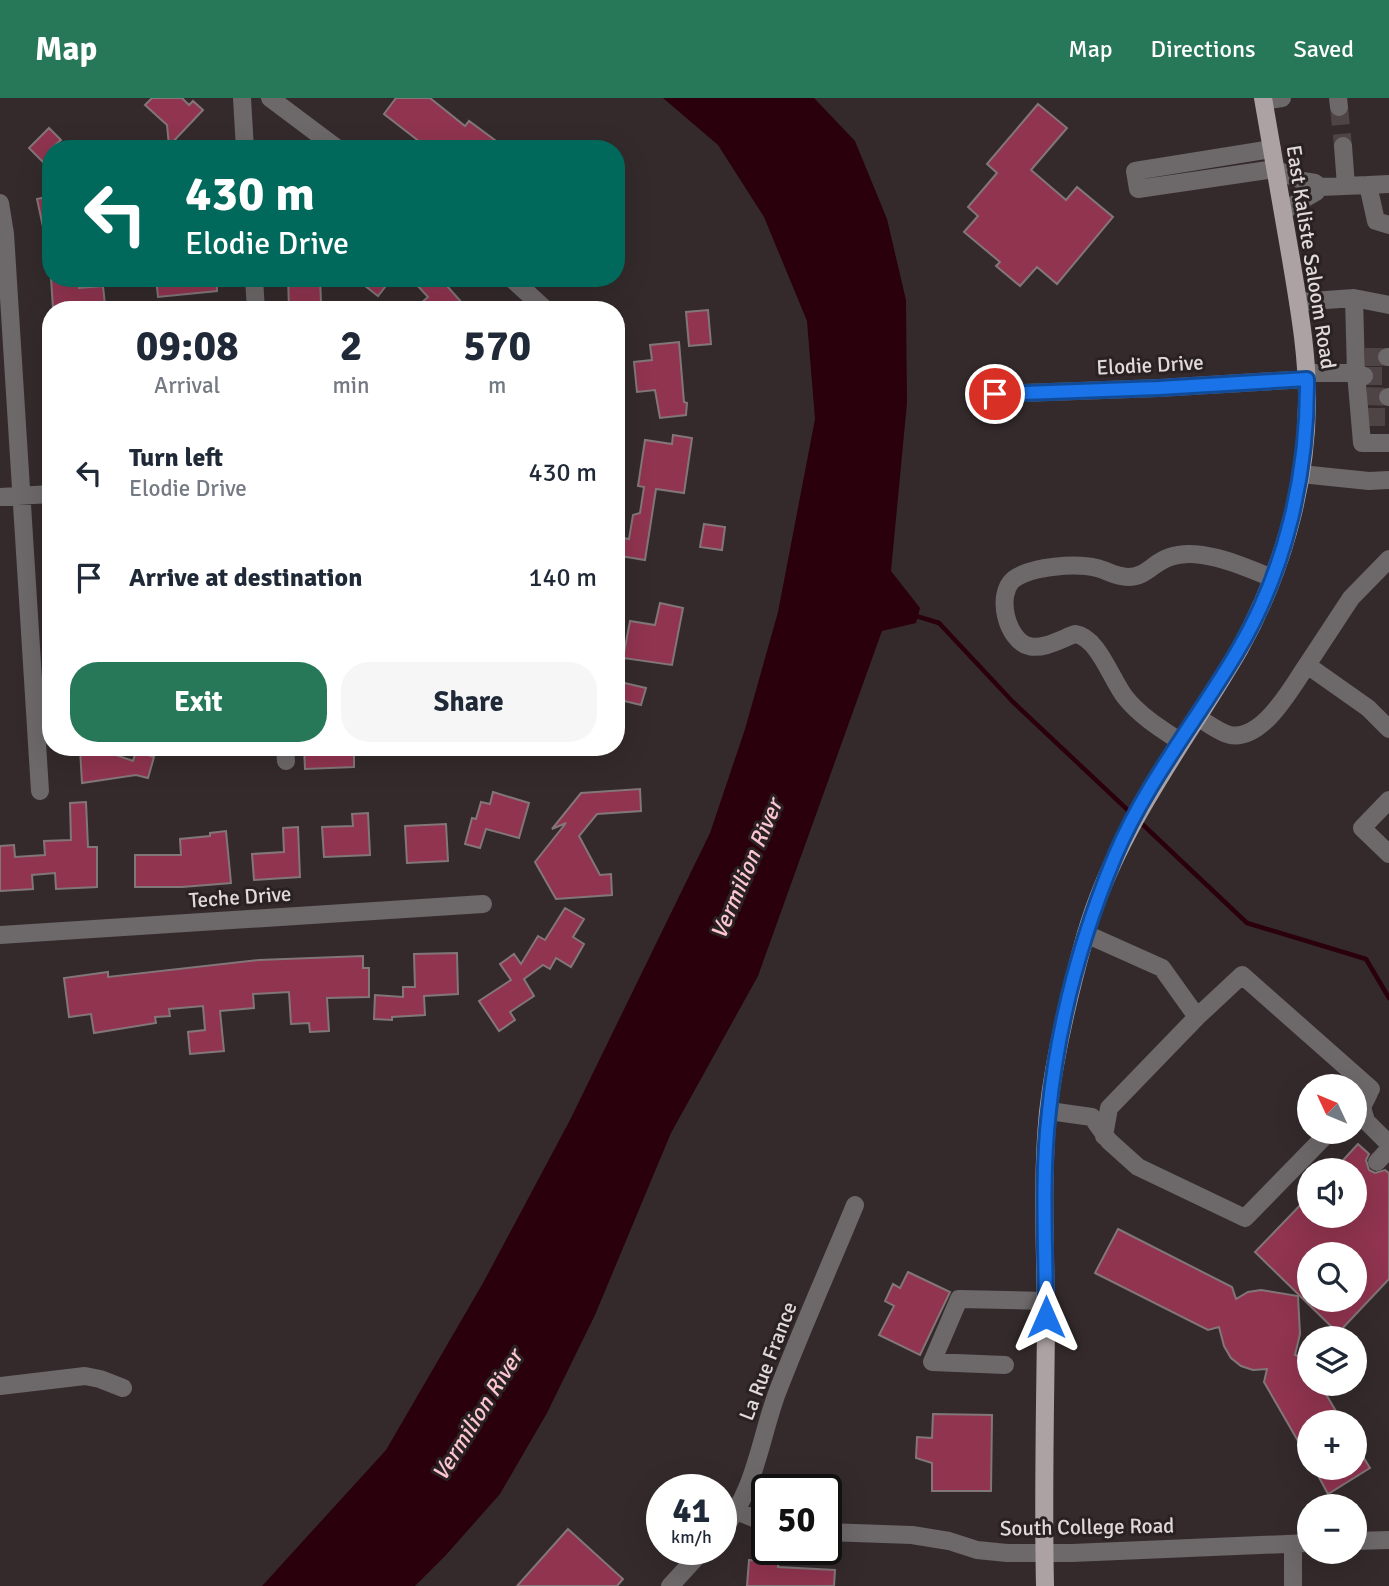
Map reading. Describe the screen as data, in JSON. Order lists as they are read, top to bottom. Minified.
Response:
{"streets":{"main road":["East Kaliste Saloom Road"],"street":["Elodie Drive","Teche Drive","La Rue France","South College Road"]},"crossings":[["East Kaliste Saloom Road","Elodie Drive"],["East Kaliste Saloom Road","South College Road"]],"water":["Vermilion River"],"north":"top left","page":{"header":"Map","nav":["Map","Directions","Saved"],"turn":["430 m","Elodie Drive"],"eta":["09:08","Arrival","2","min","570","m"],"list":[{"name":"Turn left","note":"Elodie Drive","value":"430 m"},{"name":"Arrive at destination","value":"140 m"}],"buttons":["Exit","Share"],"map_buttons":["+","−"],"speed":"41 km/h","limit":"50"}}
